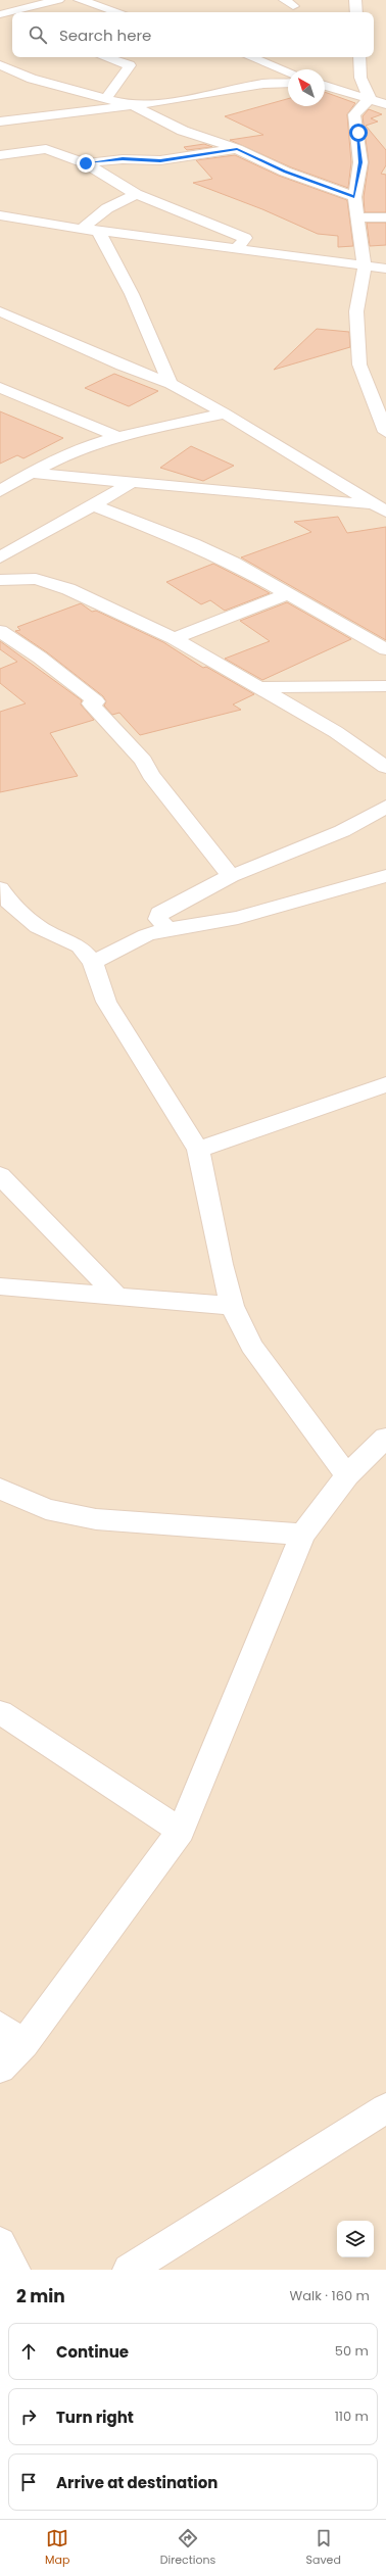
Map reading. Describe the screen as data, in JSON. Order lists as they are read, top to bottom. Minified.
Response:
{"north":"top left","page":{"search":"Search here","heading":["2 min","Walk · 160 m"],"list":[["Continue","50 m"],["Turn right","110 m"],"Arrive at destination"],"nav":["Map","Directions","Saved"]}}
